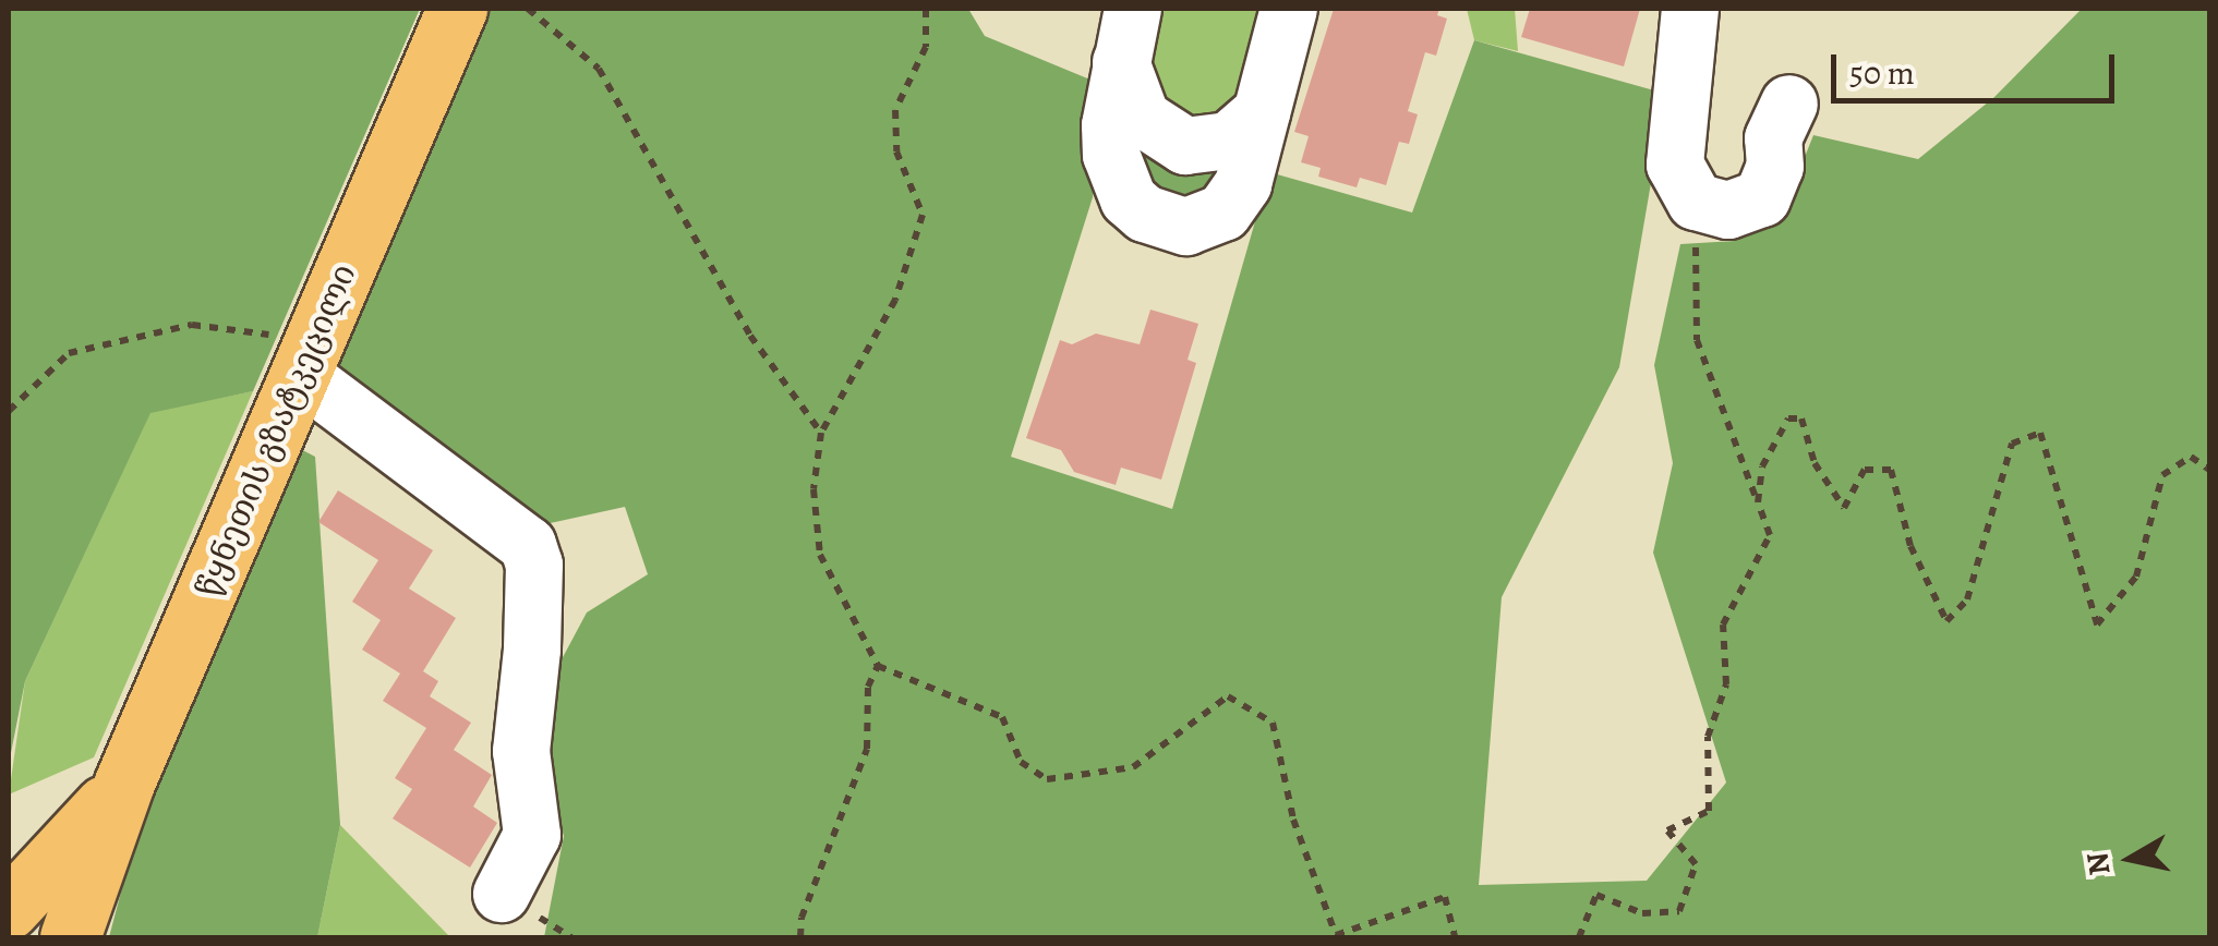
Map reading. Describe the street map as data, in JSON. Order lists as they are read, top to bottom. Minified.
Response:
{"streets":{"main road":["წყნეთის გზატკეცილი"]},"scale_bar":"50 m","north":"left"}
